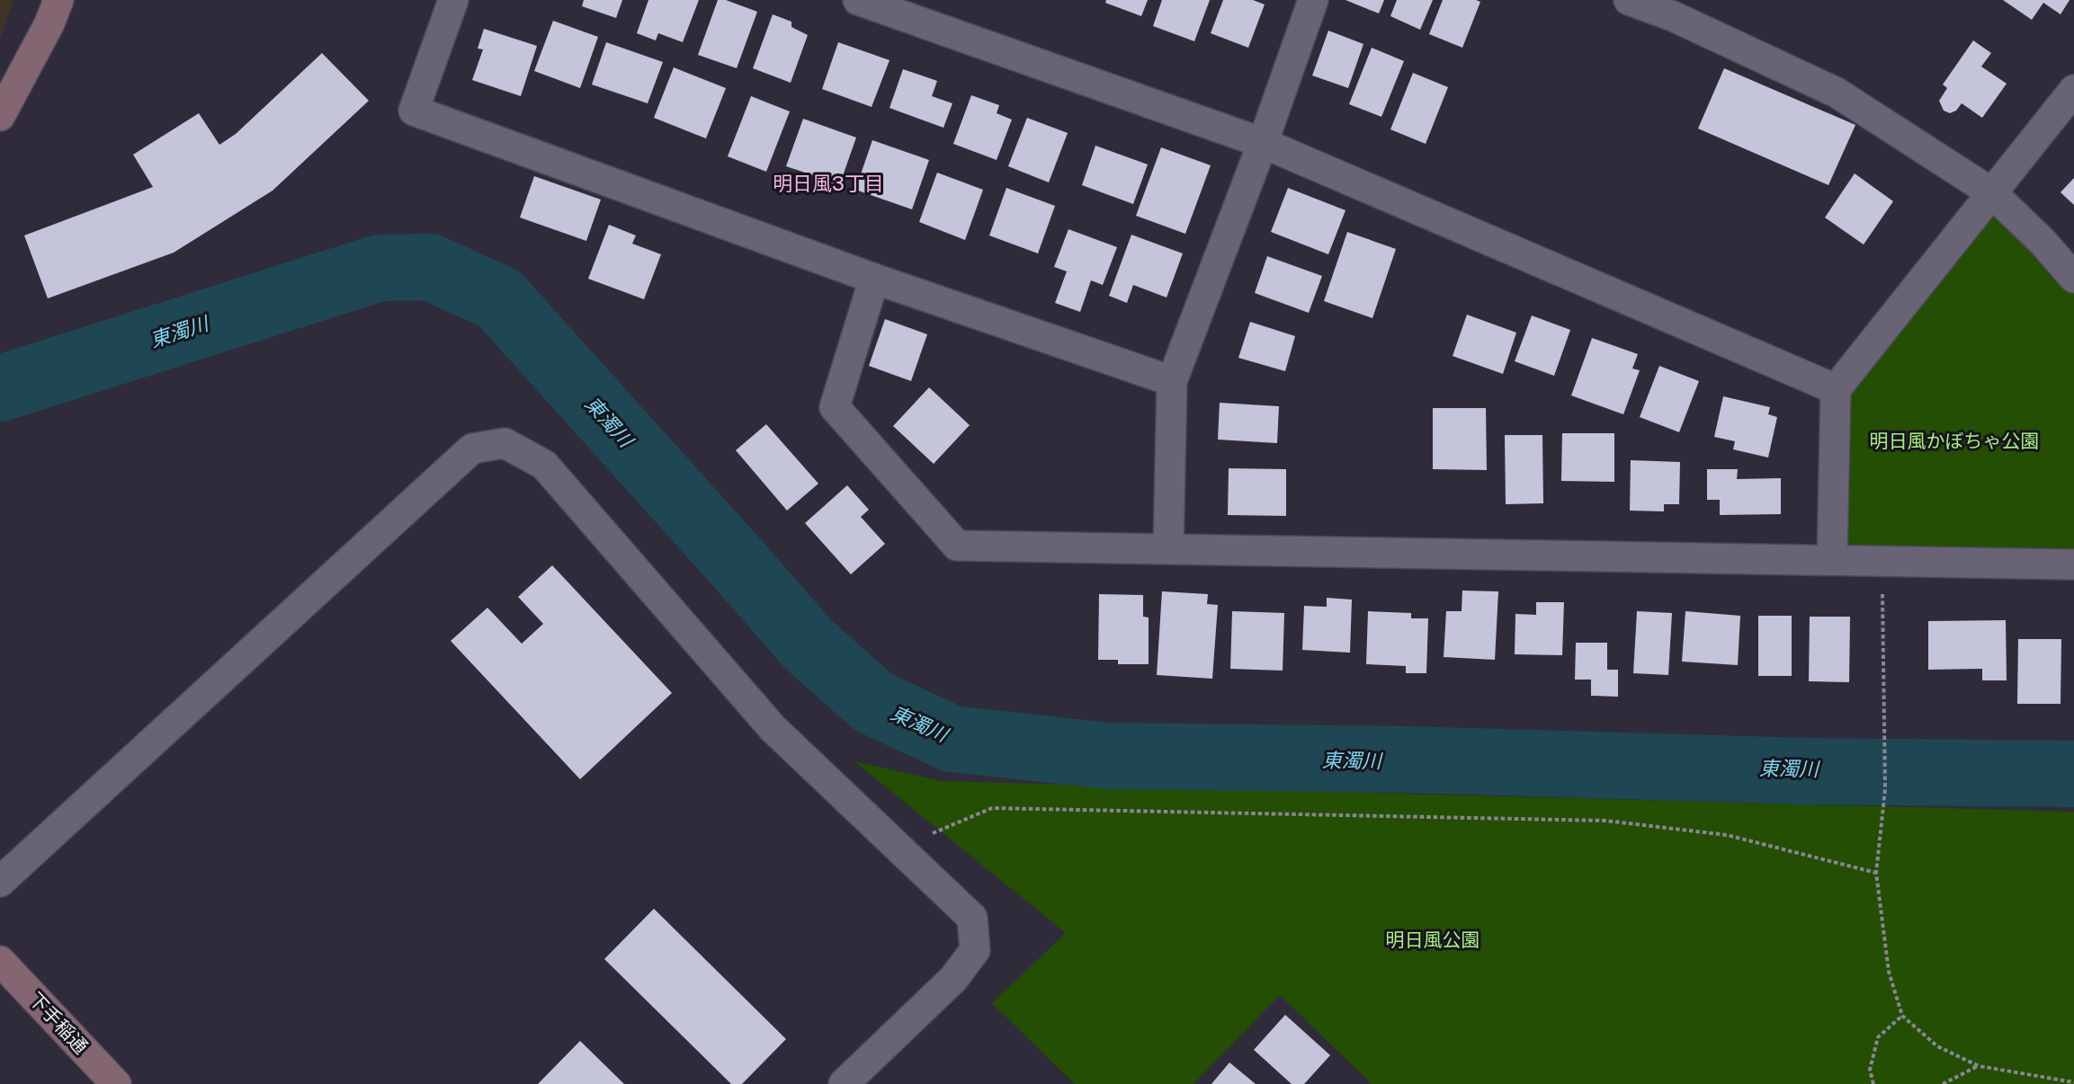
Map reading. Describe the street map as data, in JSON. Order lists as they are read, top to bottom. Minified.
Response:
{"streets":{"street":["下手稲通"]},"districts":["明日風3丁目"],"water":["東濁川"],"parks":["明日風かぼちゃ公園","明日風公園"]}
